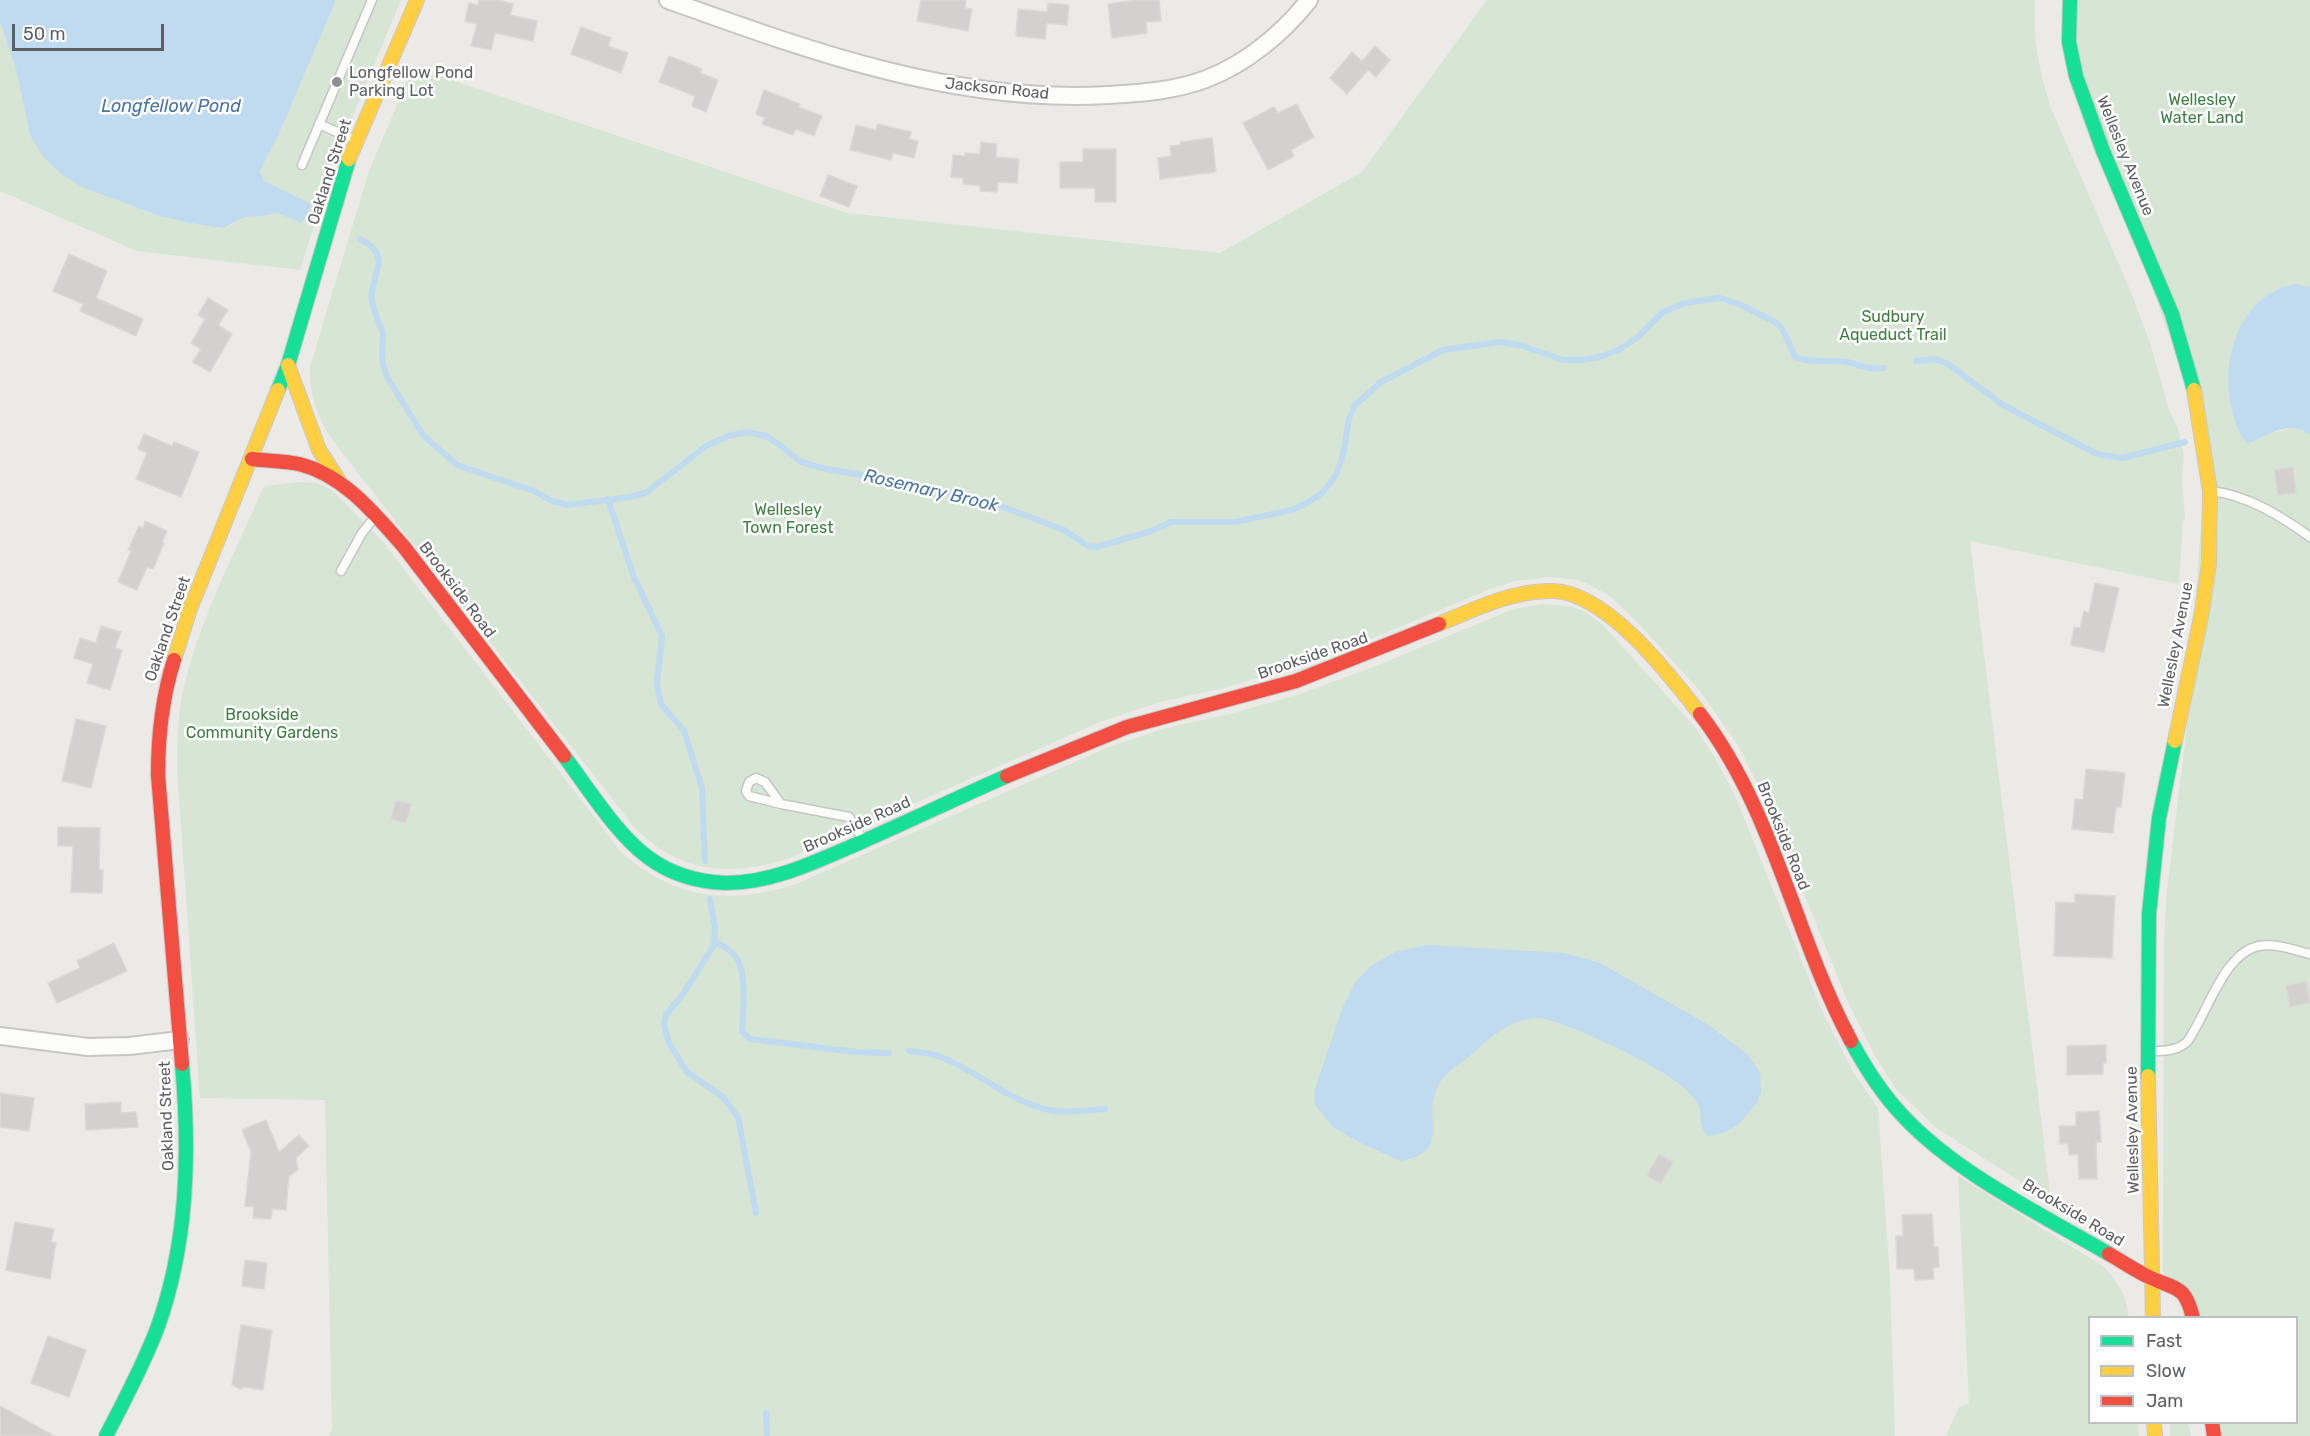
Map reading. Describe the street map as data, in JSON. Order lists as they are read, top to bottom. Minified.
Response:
{"streets":{"street":["Jackson Road","Wellesley Avenue","Oakland Street","Brookside Road"]},"crossings":[["Wellesley Avenue","Brookside Road"],["Oakland Street","Brookside Road"]],"water":["Longfellow Pond","Rosemary Brook"],"parks":["Wellesley Water Land","Sudbury Aqueduct Trail","Wellesley Town Forest","Brookside Community Gardens"],"places":["Longfellow Pond Parking Lot"],"legend":["Fast","Slow","Jam"],"scale_bar":"50 m"}
